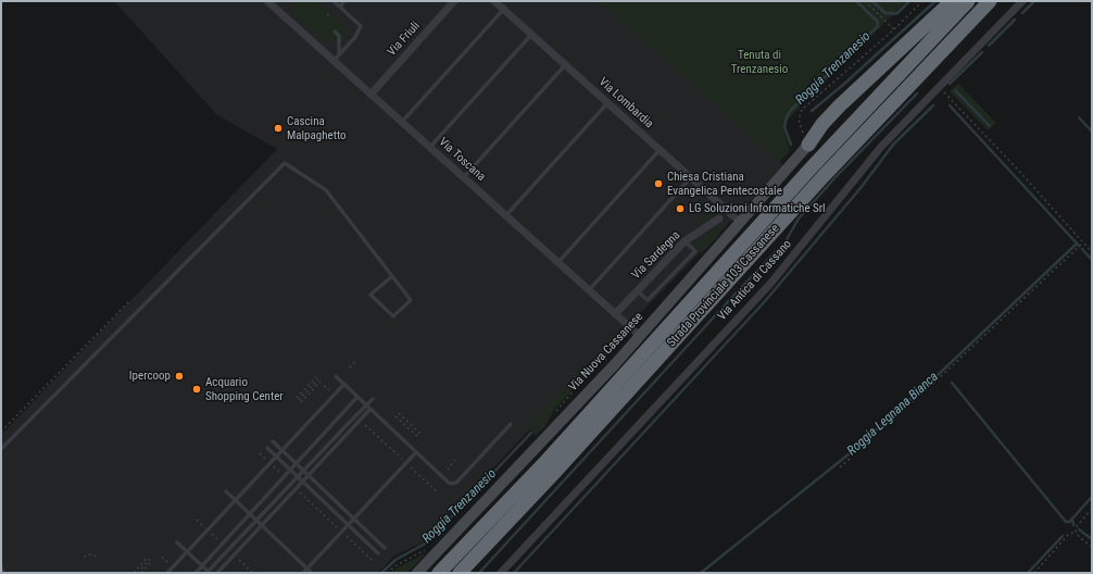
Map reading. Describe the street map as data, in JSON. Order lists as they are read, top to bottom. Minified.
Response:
{"streets":{"highway":["Strada Provinciale 103 Cassanese"],"street":["Via Friuli","Via Lombardia","Via Toscana","Via Sardegna","Via Antica di Cassano","Via Nuova Cassanese"]},"crossings":[["Via Friuli","Via Toscana"],["Via Lombardia","Via Nuova Cassanese"],["Via Toscana","Via Sardegna"],["Via Toscana","Via Nuova Cassanese"]],"water":["Roggia Trenzanesio","Roggia Legnana Bianca"],"parks":["Tenuta di Trenzanesio"],"places":["Cascina Malpaghetto","Chiesa Cristiana Evangelica Pentecostale","LG Soluzioni Informatiche Srl","Ipercoop","Acquario Shopping Center"]}
